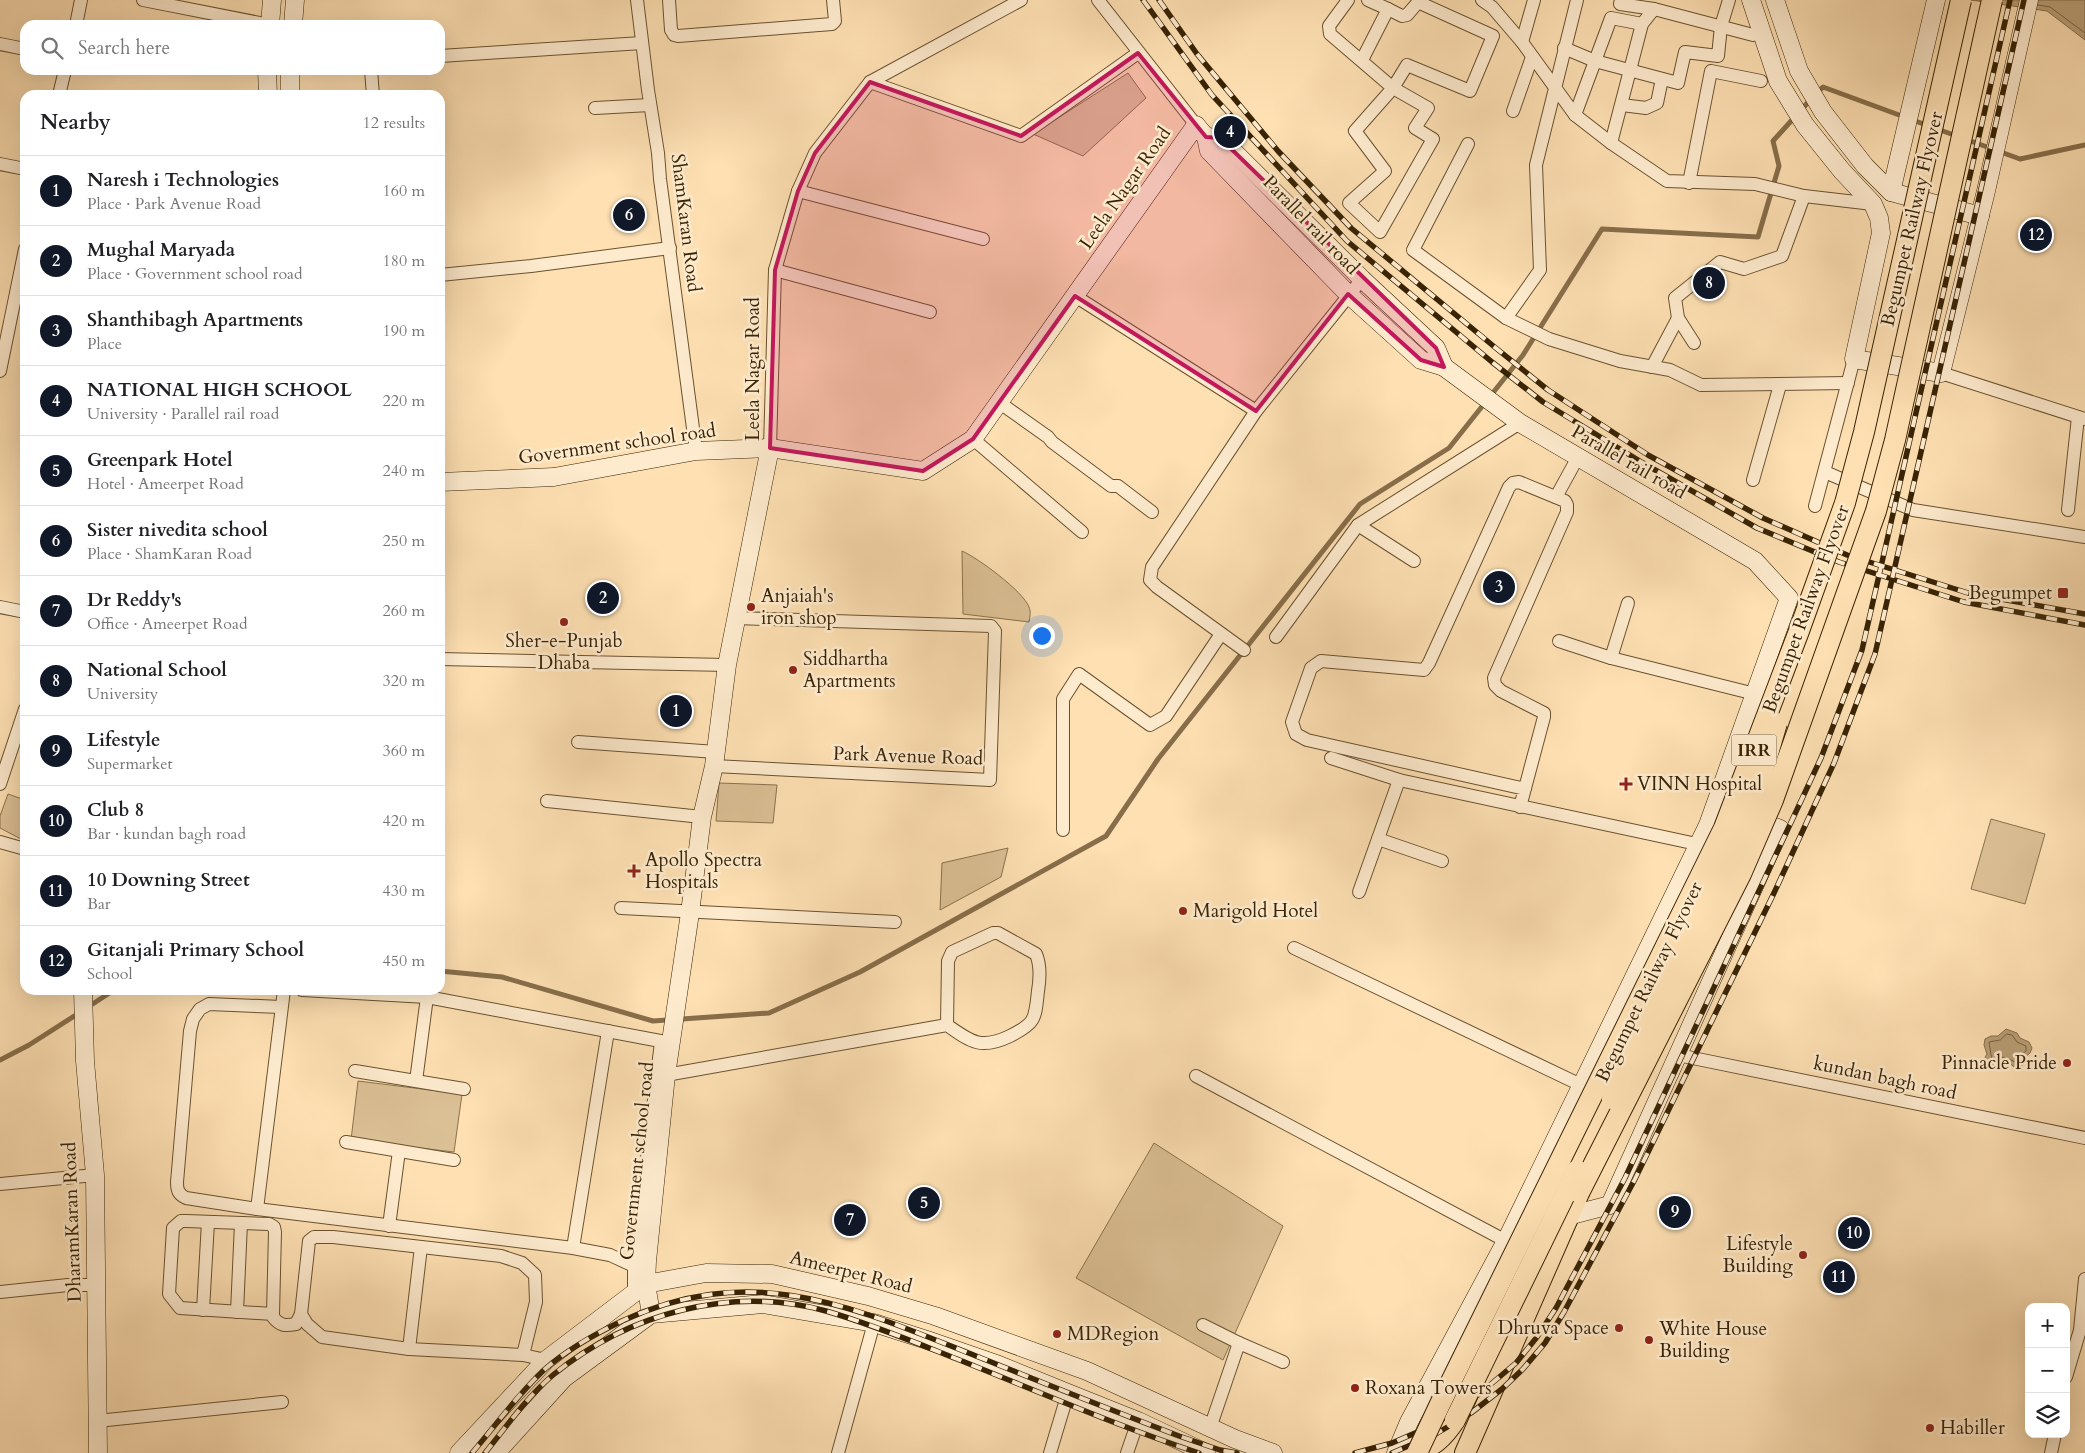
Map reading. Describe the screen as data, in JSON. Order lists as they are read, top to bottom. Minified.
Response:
{"streets":{"main road":["Begumpet Railway Flyover","IRR"],"street":["Leela Nagar Road","ShamKaran Road","Parallel rail road","Government school road","Park Avenue Road","kundan bagh road","DharamKaran Road","Ameerpet Road"]},"crossings":[["Leela Nagar Road","Parallel rail road"],["Leela Nagar Road","Government school road"],["Begumpet Railway Flyover","IRR"],["ShamKaran Road","Government school road"],["Government school road","Park Avenue Road"],["Government school road","Ameerpet Road"]],"places":{"transit":["Begumpet"],"other":["Anjaiah's iron shop","Sher-e-Punjab Dhaba","Siddhartha Apartments","Marigold Hotel","Pinnacle Pride","Lifestyle Building","Dhruva Space","MDRegion","White House Building","Roxana Towers","Habiller"],"health":["VINN Hospital","Apollo Spectra Hospitals"]},"page":{"search":"Search here","heading":["Nearby","12 results"],"pins":["4","6","12","8","3","2","1","5","9","7","10","11"],"list":[{"mark":"1","name":"Naresh i Technologies","note":"Place · Park Avenue Road","value":"160 m"},{"mark":"2","name":"Mughal Maryada","note":"Place · Government school road","value":"180 m"},{"mark":"3","name":"Shanthibagh Apartments","note":"Place","value":"190 m"},{"mark":"4","name":"NATIONAL HIGH SCHOOL","note":"University · Parallel rail road","value":"220 m"},{"mark":"5","name":"Greenpark Hotel","note":"Hotel · Ameerpet Road","value":"240 m"},{"mark":"6","name":"Sister nivedita school","note":"Place · ShamKaran Road","value":"250 m"},{"mark":"7","name":"Dr Reddy's","note":"Office · Ameerpet Road","value":"260 m"},{"mark":"8","name":"National School","note":"University","value":"320 m"},{"mark":"9","name":"Lifestyle","note":"Supermarket","value":"360 m"},{"mark":"10","name":"Club 8","note":"Bar · kundan bagh road","value":"420 m"},{"mark":"11","name":"10 Downing Street","note":"Bar","value":"430 m"},{"mark":"12","name":"Gitanjali Primary School","note":"School","value":"450 m"}],"map_buttons":["+","−"]}}
